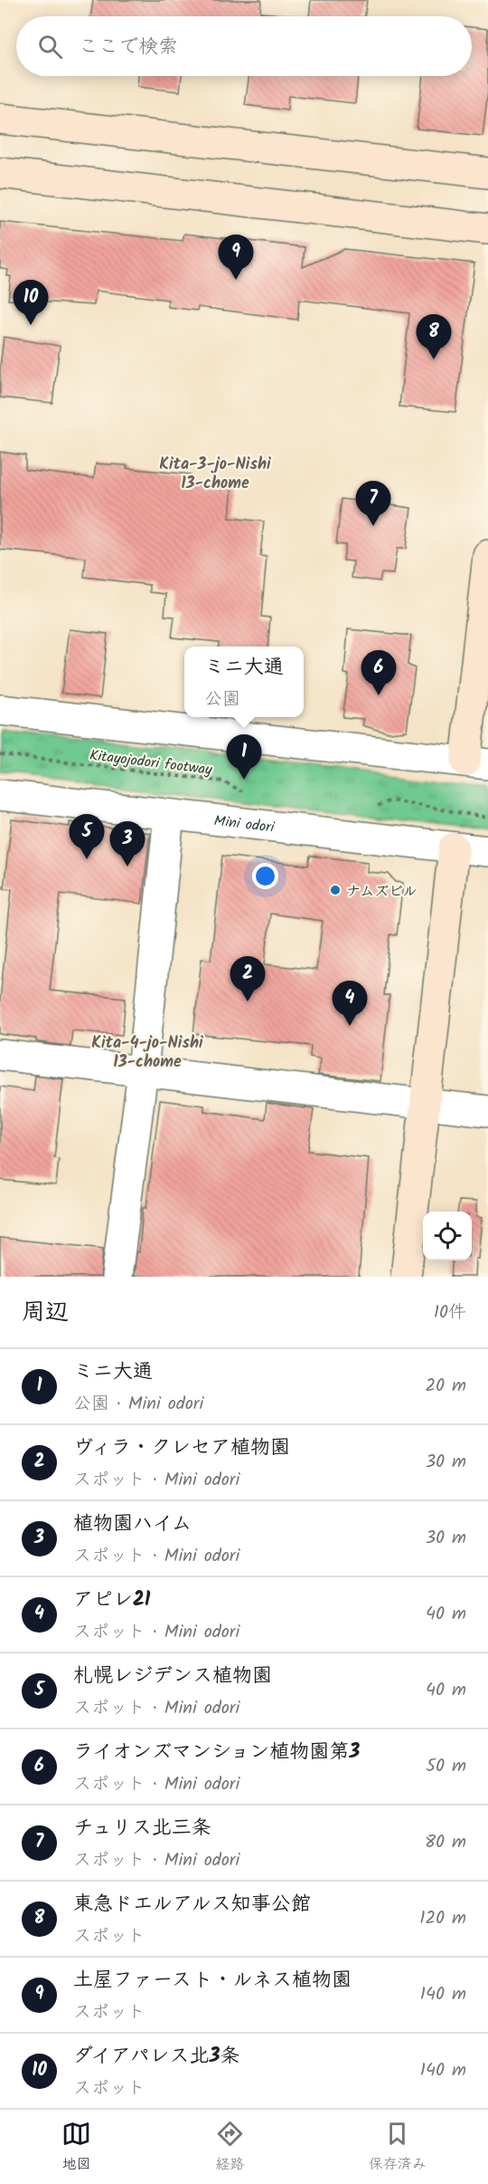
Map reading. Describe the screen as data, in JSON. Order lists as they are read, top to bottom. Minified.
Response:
{"streets":{"street":["Mini odori"],"path":["Kitayojodori footway"]},"districts":["Kita-3-jo-Nishi 13-chome","Kita-4-jo-Nishi 13-chome"],"places":["ナムズビル"],"page":{"search":"ここで検索","pins":["9","10","8","7","6","1","5","3","2","4"],"popup":["ミニ大通","公園"],"heading":["周辺","10件"],"list":[{"mark":"1","name":"ミニ大通","note":"公園 · Mini odori","value":"20 m"},{"mark":"2","name":"ヴィラ・クレセア植物園","note":"スポット · Mini odori","value":"30 m"},{"mark":"3","name":"植物園ハイム","note":"スポット · Mini odori","value":"30 m"},{"mark":"4","name":"アピレ21","note":"スポット · Mini odori","value":"40 m"},{"mark":"5","name":"札幌レジデンス植物園","note":"スポット · Mini odori","value":"40 m"},{"mark":"6","name":"ライオンズマンション植物園第3","note":"スポット · Mini odori","value":"50 m"},{"mark":"7","name":"チュリス北三条","note":"スポット · Mini odori","value":"80 m"},{"mark":"8","name":"東急ドエルアルス知事公館","note":"スポット","value":"120 m"},{"mark":"9","name":"土屋ファースト・ルネス植物園","note":"スポット","value":"140 m"},{"mark":"10","name":"ダイアパレス北3条","note":"スポット","value":"140 m"}],"nav":["地図","経路","保存済み"]}}
